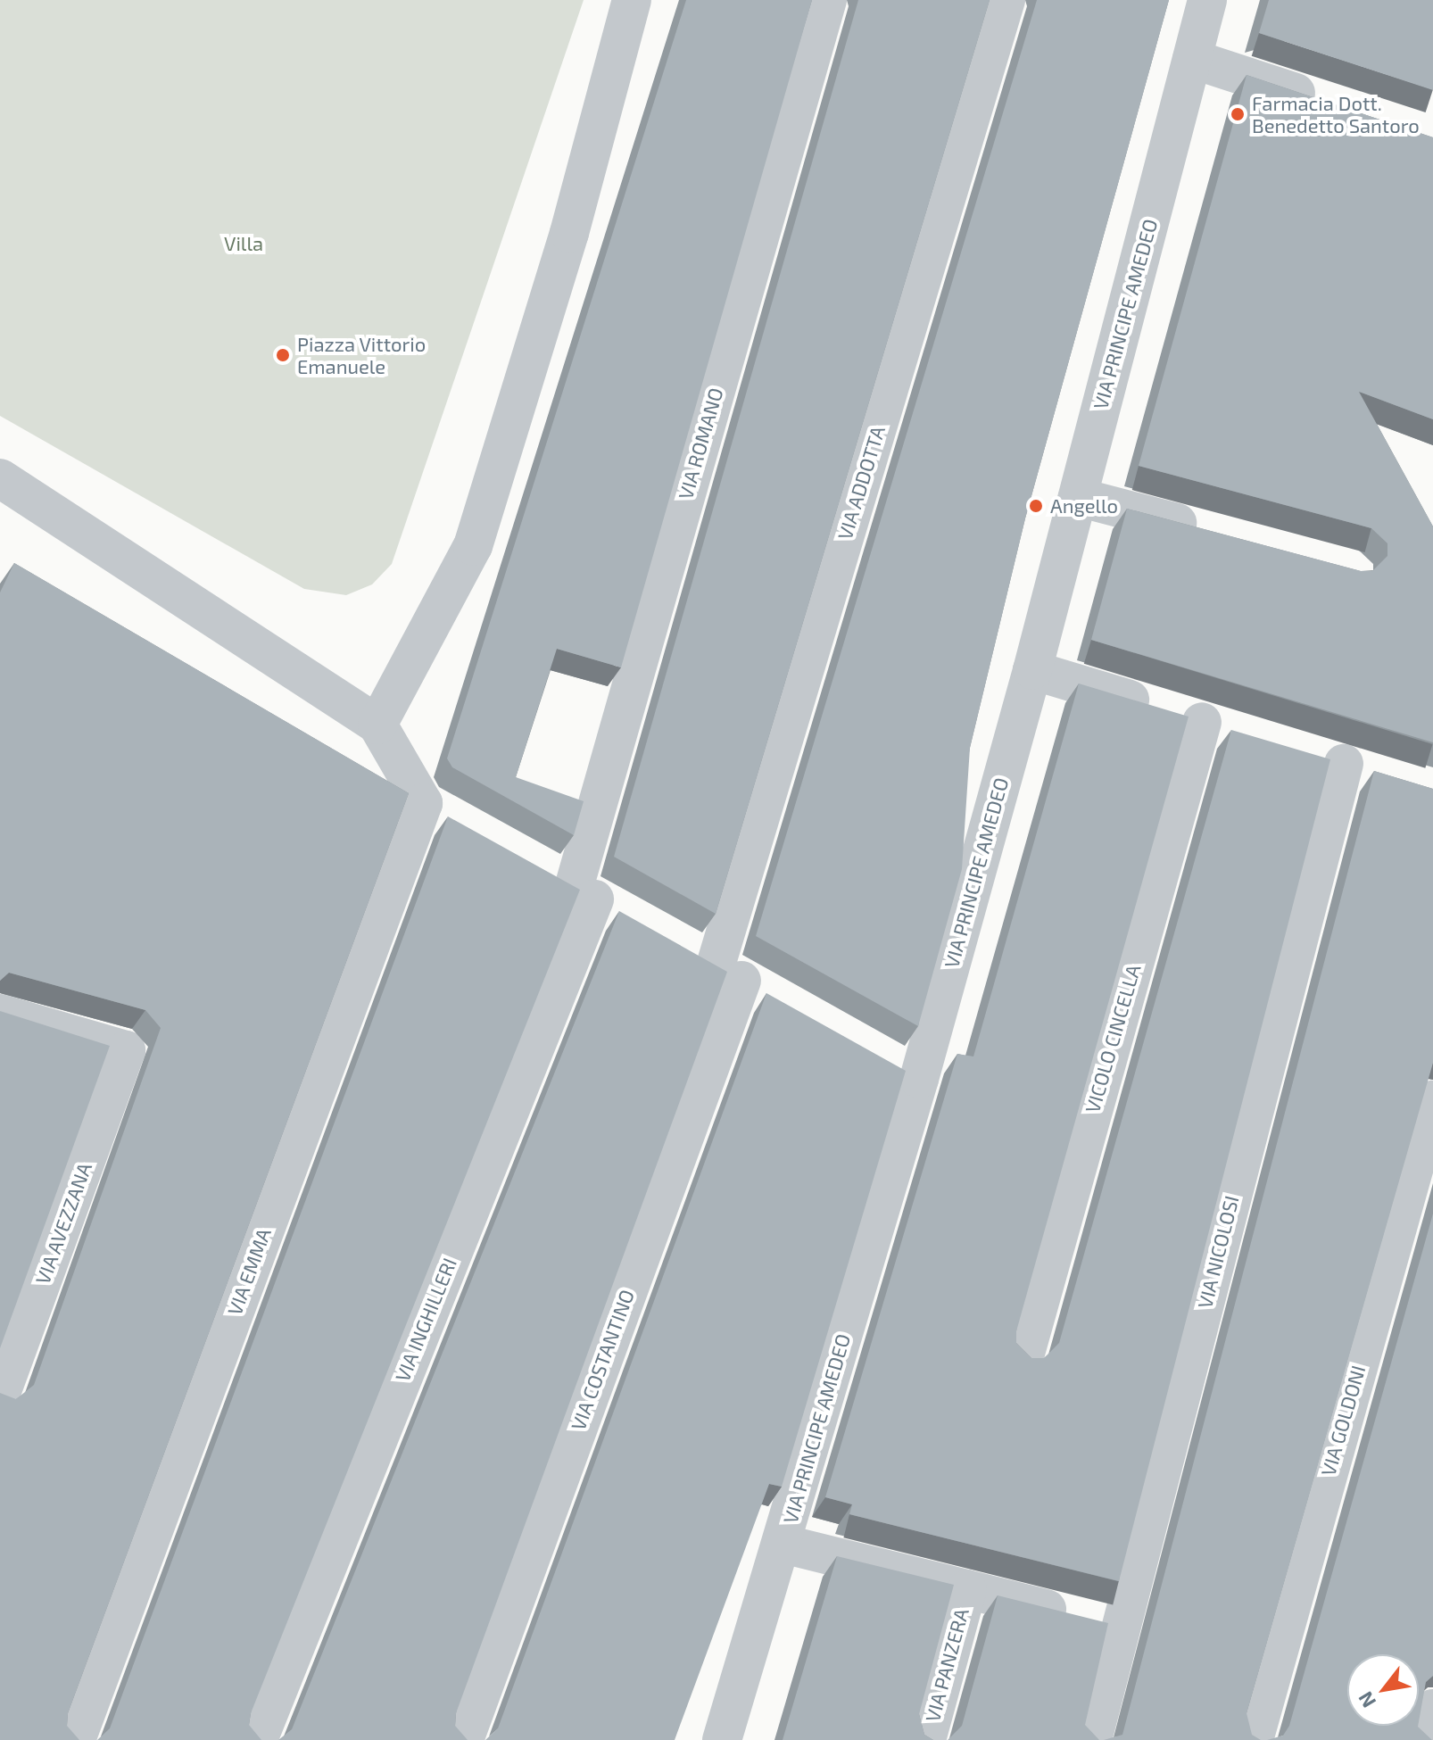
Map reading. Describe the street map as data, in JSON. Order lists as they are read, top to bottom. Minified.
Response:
{"streets":{"street":["VIA PRINCIPE AMEDEO","VIA ROMANO","VIA ADDOTTA","VICOLO CINCELLA","VIA AVEZZANA","VIA NICOLOSI","VIA EMMA","VIA INGHILLERI","VIA COSTANTINO","VIA GOLDONI","VIA PANZERA"]},"crossings":[["VIA ROMANO","VIA INGHILLERI"],["VIA ADDOTTA","VIA COSTANTINO"]],"parks":["Villa"],"places":["Farmacia Dott. Benedetto Santoro","Piazza Vittorio Emanuele","Angello"],"north":"bottom left"}
